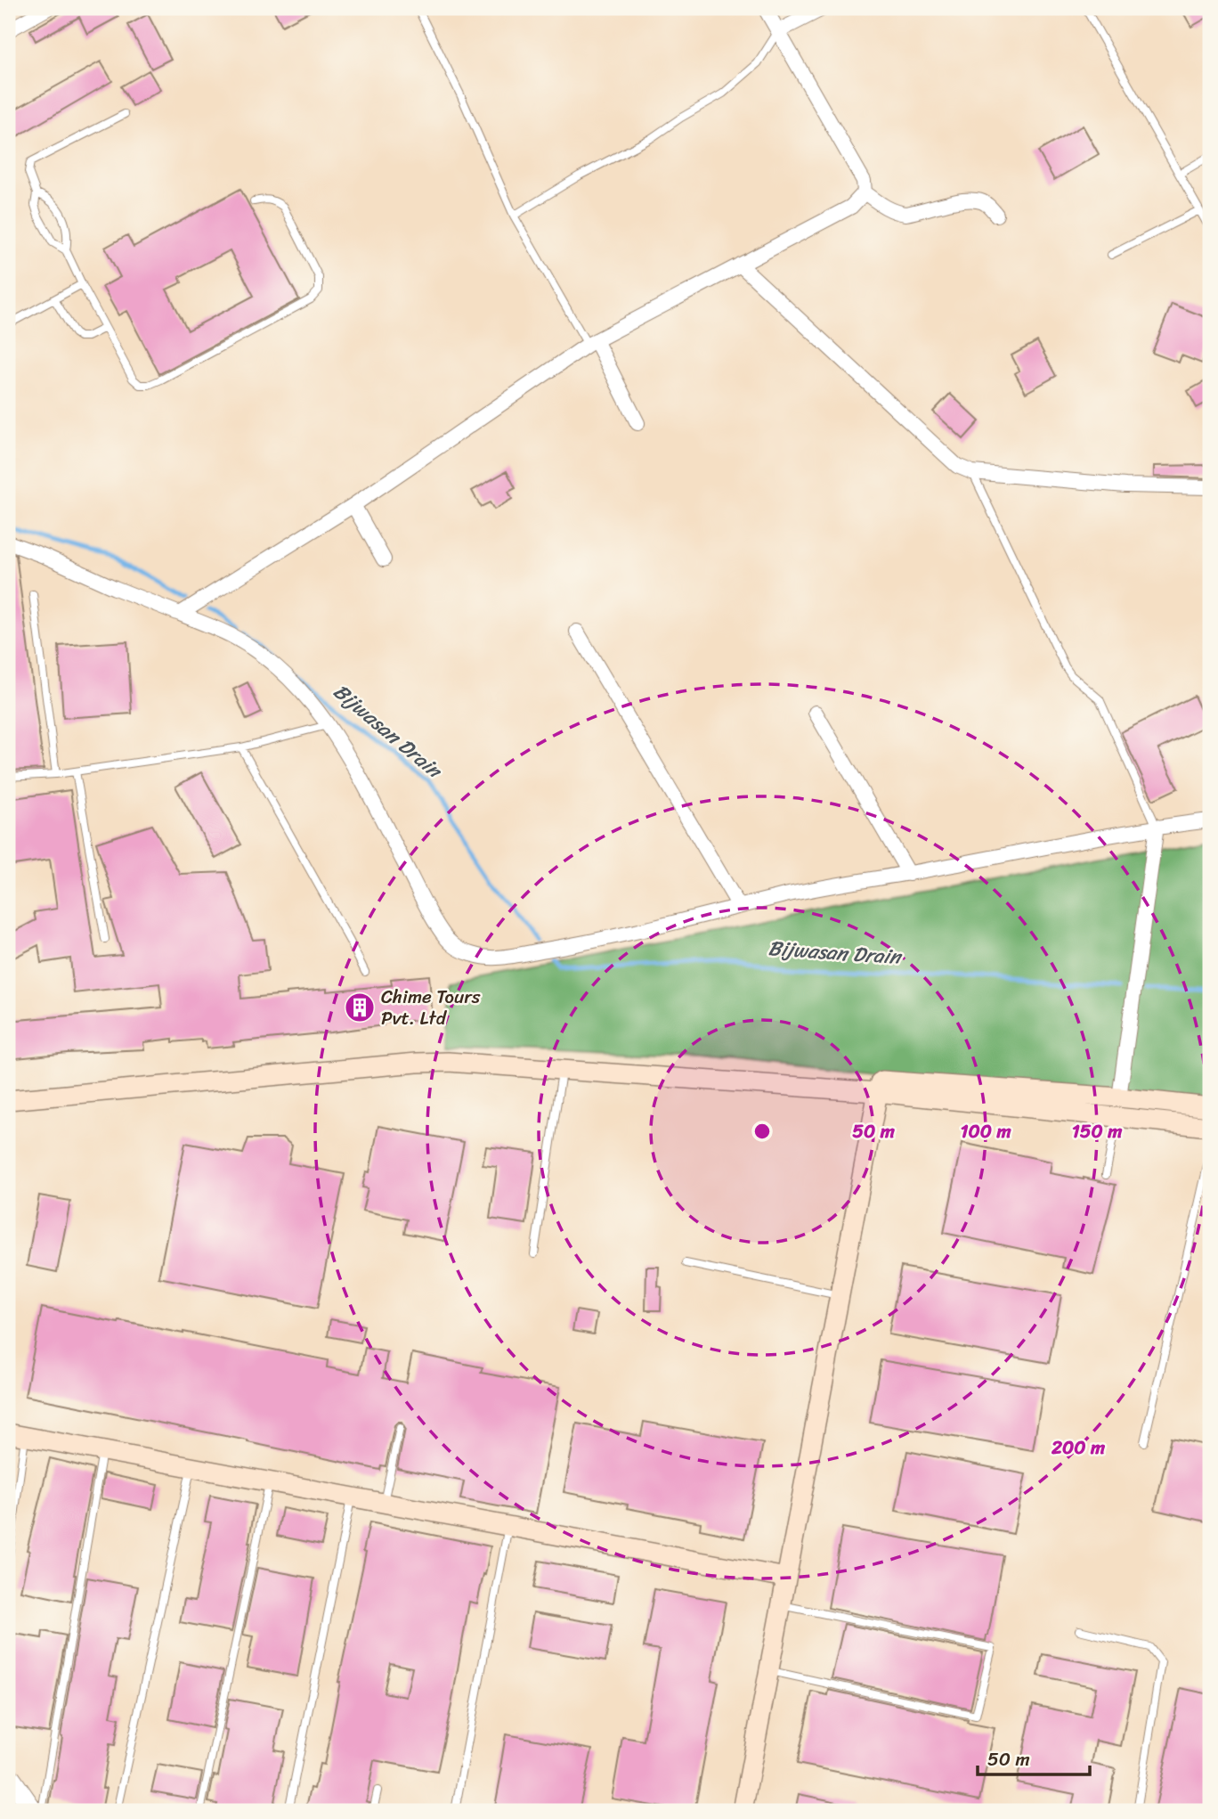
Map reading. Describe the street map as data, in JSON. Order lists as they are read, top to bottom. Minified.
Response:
{"water":["Bijwasan Drain"],"places":{"building":["Chime Tours Pvt. Ltd"]},"scale_bar":"50 m","rings":["50 m","100 m","150 m","200 m"]}
